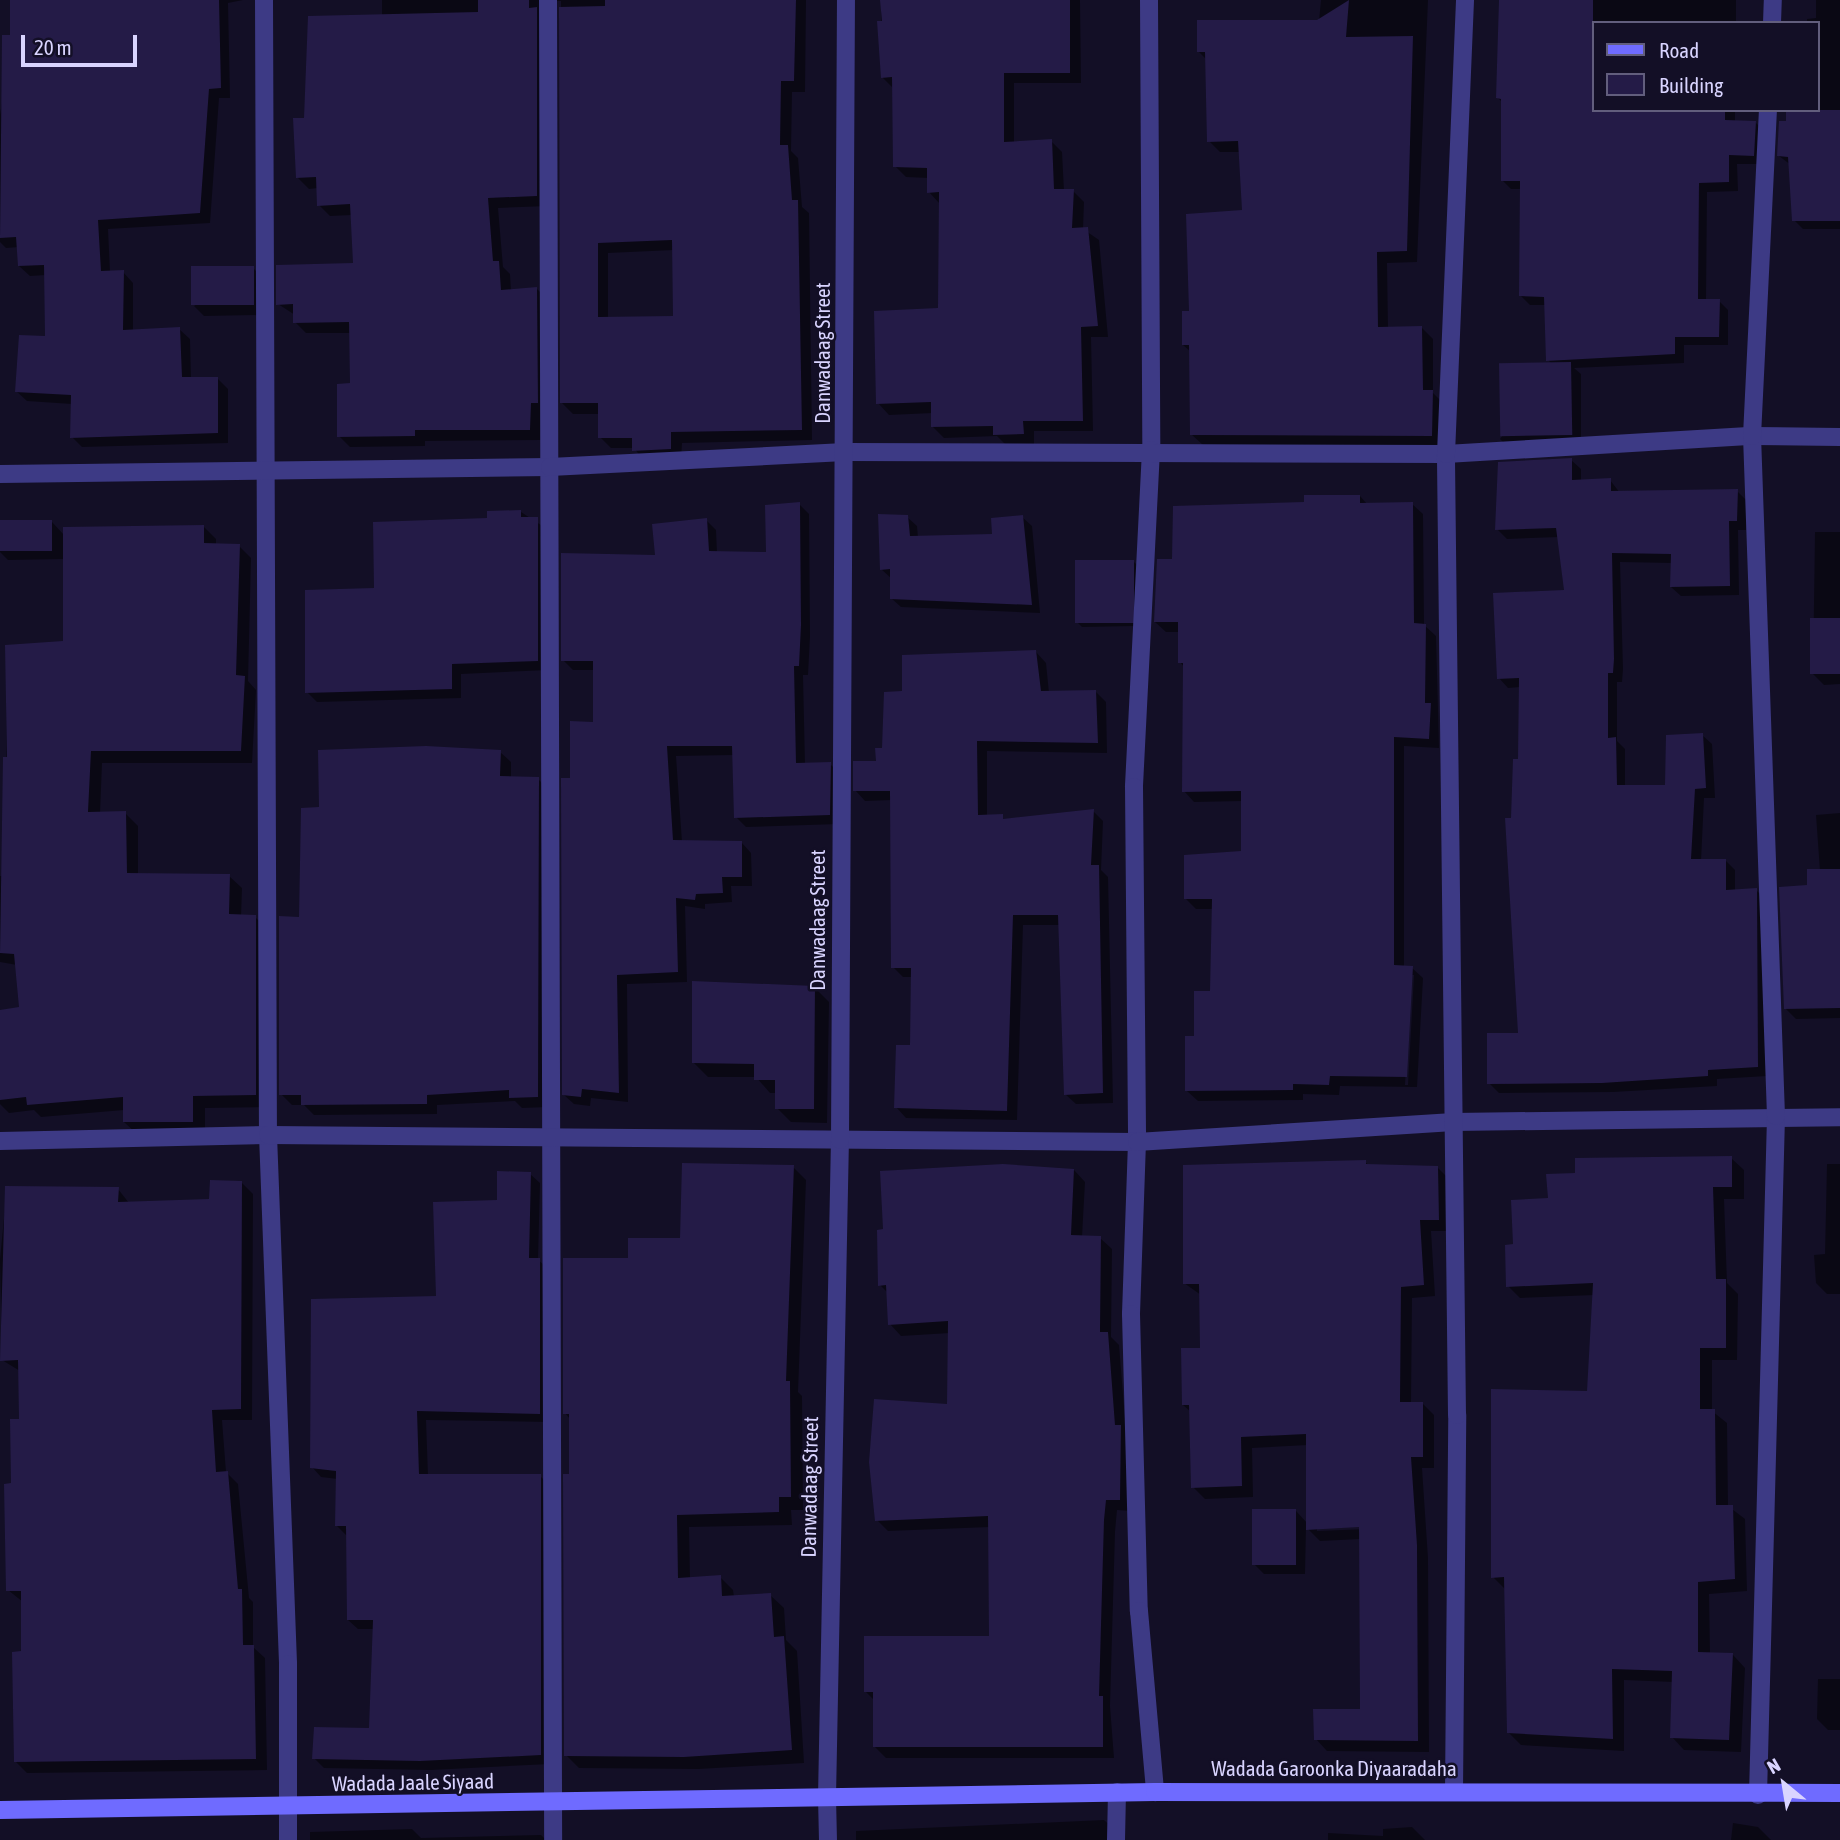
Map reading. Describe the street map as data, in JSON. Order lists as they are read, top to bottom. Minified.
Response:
{"streets":{"main road":["Wadada Garoonka Diyaaradaha","Wadada Jaale Siyaad"],"street":["Danwadaag Street"]},"crossings":[["Danwadaag Street","Wadada Garoonka Diyaaradaha"],["Danwadaag Street","Wadada Jaale Siyaad"],["Wadada Garoonka Diyaaradaha","Wadada Jaale Siyaad"]],"legend":["Road","Building"],"scale_bar":"20 m","north":"top left"}
